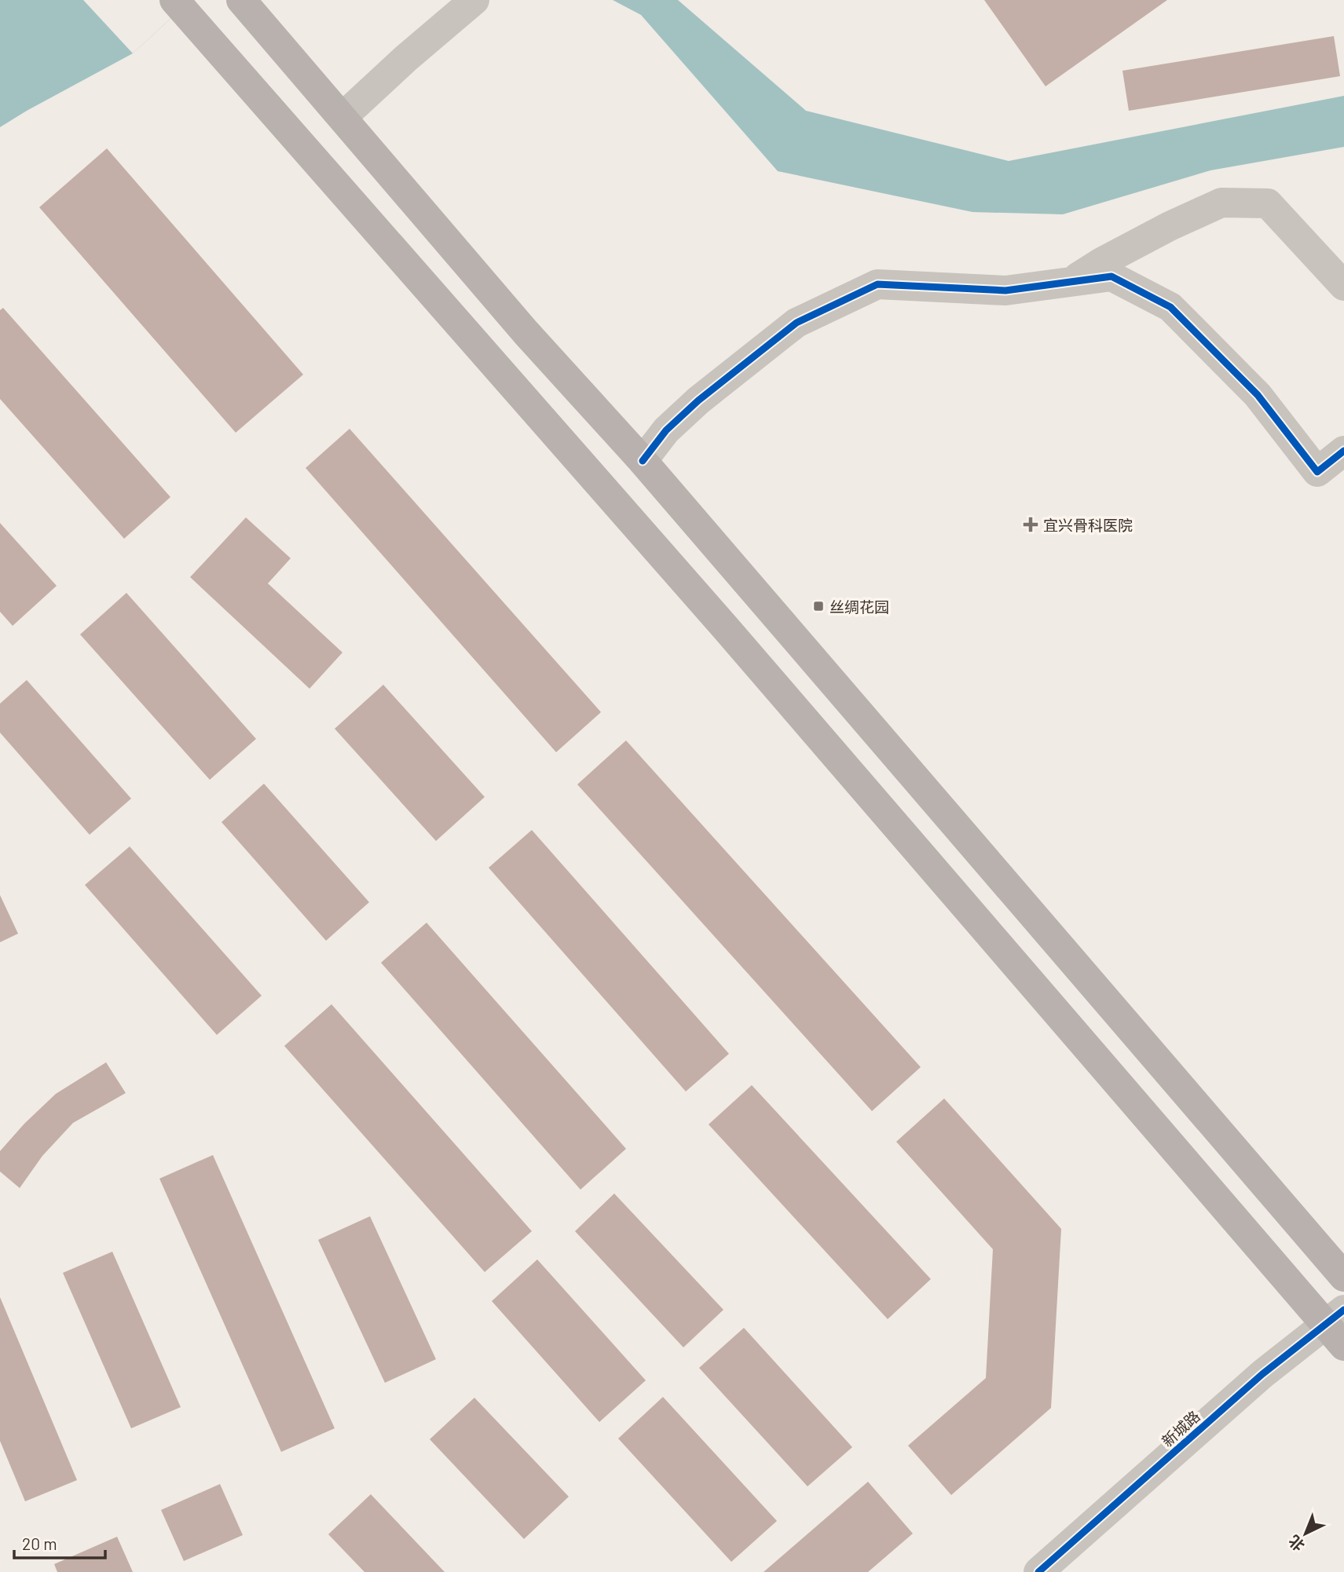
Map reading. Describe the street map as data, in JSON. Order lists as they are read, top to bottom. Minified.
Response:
{"streets":{"street":["新城路"]},"places":{"health":["宜兴骨科医院"],"transit":["丝绸花园"]},"scale_bar":"20 m","north":"bottom left"}
